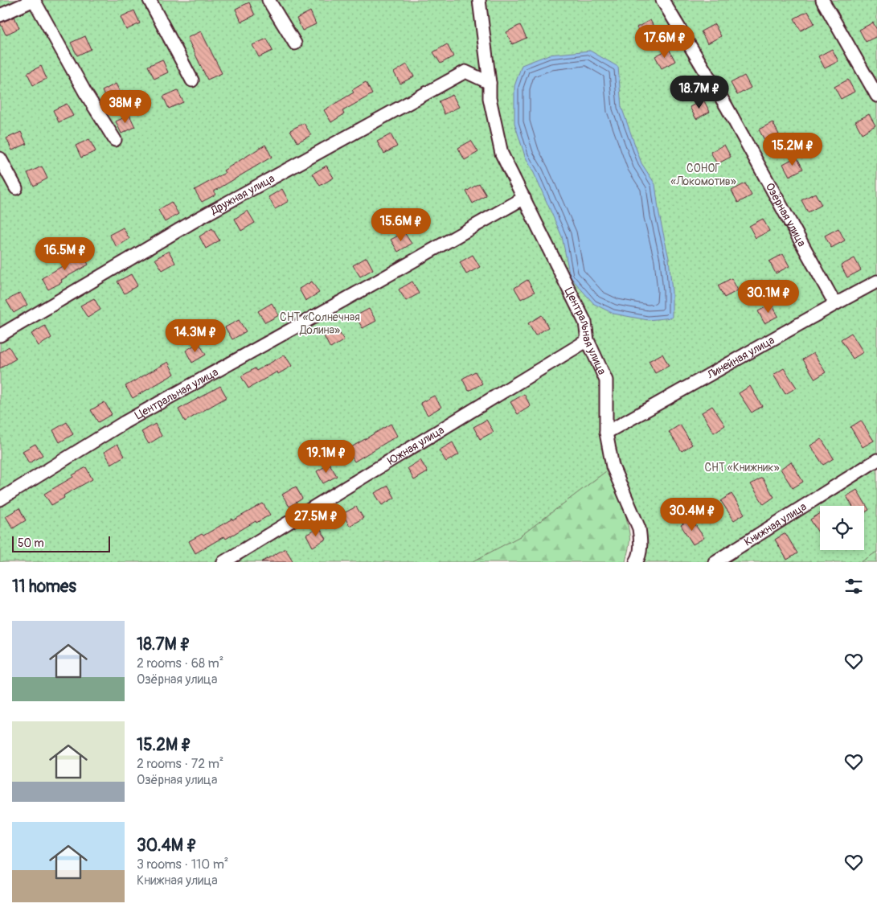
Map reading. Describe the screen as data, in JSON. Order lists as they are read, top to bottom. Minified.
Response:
{"streets":{"street":["Дружная улица","Озёрная улица","Центральная улица","Линейная улица","Южная улица","Книжная улица"]},"crossings":[["Дружная улица","Центральная улица"],["Озёрная улица","Линейная улица"],["Центральная улица","Линейная улица"],["Центральная улица","Южная улица"]],"parks":["СОНОГ «Локомотив»","СНТ «Солнечная Долина»","СНТ «Книжник»"],"scale_bar":"50 m","page":{"price":["17.6M ₽","18.7M ₽","38M ₽","15.2M ₽","15.6M ₽","16.5M ₽","30.1M ₽","14.3M ₽","19.1M ₽","30.4M ₽","27.5M ₽"],"scale":"50 m","heading":"11 homes","list":[{"name":"18.7M ₽","note":"2 rooms · 68 m² · Озёрная улица"},{"name":"15.2M ₽","note":"2 rooms · 72 m² · Озёрная улица"},{"name":"30.4M ₽","note":"3 rooms · 110 m² · Книжная улица"}]}}
